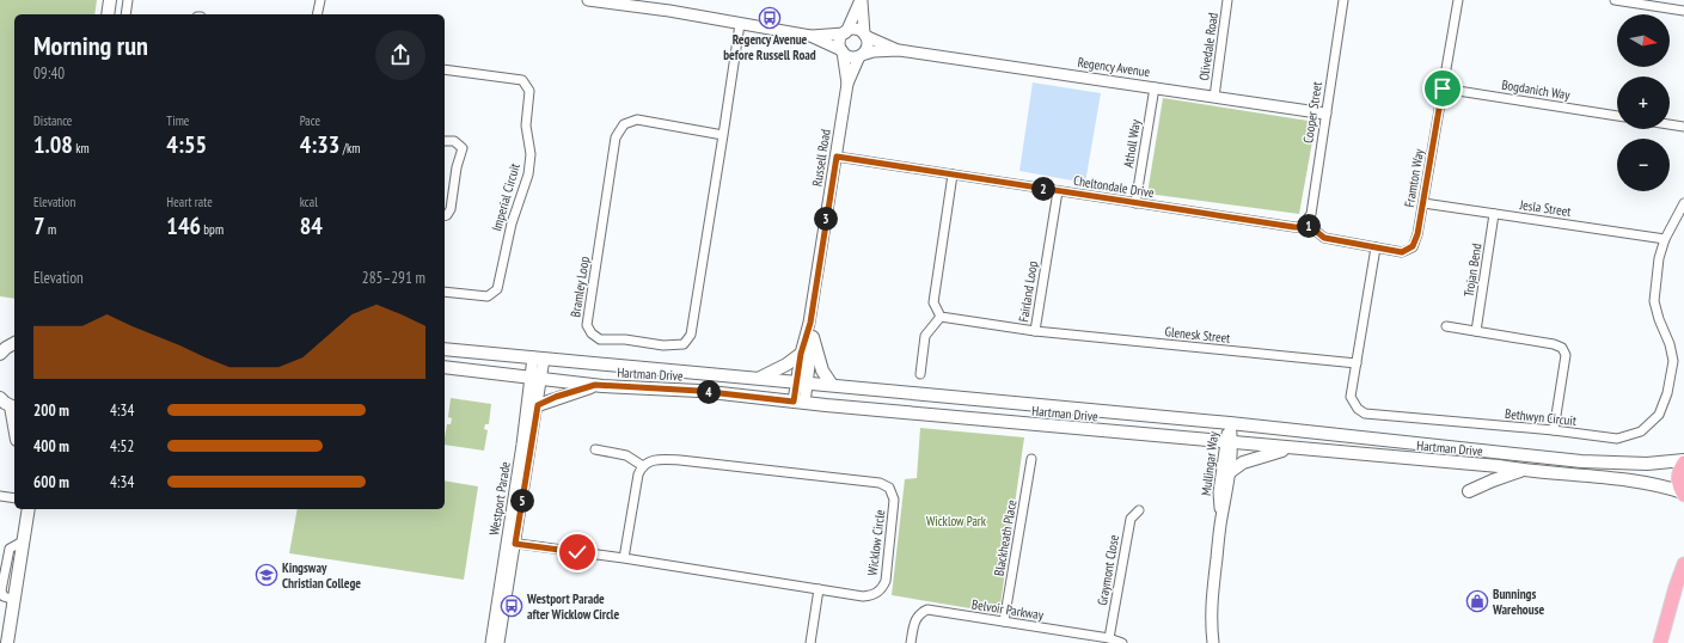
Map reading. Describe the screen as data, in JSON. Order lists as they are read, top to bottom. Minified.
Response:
{"streets":{"main road":["Hartman Drive"],"street":["Olivedale Road","Regency Avenue","Bogdanich Way","Cooper Street","Atholl Way","Russell Road","Framton Way","Cheltondale Drive","Imperial Circuit","Jesla Street","Trojan Bend","Bramley Loop","Fairland Loop","Glenesk Street","Bethwyn Circuit","Mullingar Way","Westport Parade","Blackheath Place","Wicklow Circle","Graymont Close","Belvoir Parkway"]},"crossings":[["Olivedale Road","Regency Avenue"],["Regency Avenue","Cooper Street"],["Regency Avenue","Atholl Way"],["Regency Avenue","Russell Road"],["Bogdanich Way","Framton Way"],["Cooper Street","Framton Way"],["Cooper Street","Cheltondale Drive"],["Atholl Way","Cheltondale Drive"],["Russell Road","Cheltondale Drive"],["Russell Road","Hartman Drive"],["Framton Way","Cheltondale Drive"],["Framton Way","Jesla Street"],["Framton Way","Bethwyn Circuit"],["Cheltondale Drive","Fairland Loop"],["Jesla Street","Trojan Bend"],["Jesla Street","Bethwyn Circuit"],["Fairland Loop","Glenesk Street"],["Glenesk Street","Bethwyn Circuit"],["Hartman Drive","Mullingar Way"],["Hartman Drive","Westport Parade"],["Westport Parade","Wicklow Circle"],["Blackheath Place","Belvoir Parkway"],["Graymont Close","Belvoir Parkway"]],"parks":["Wicklow Park"],"places":{"bus stop":["Regency Avenue before Russell Road","Westport Parade after Wicklow Circle"],"school or university":["Kingsway Christian College"],"shop":["Bunnings Warehouse"]},"north":"right","page":{"map_buttons":["+","−"],"heading":["Morning run","09:40"],"stats":[["Distance","1.08 km"],["Time","4:55"],["Pace","4:33 /km"],["Elevation","7 m"],["Heart rate","146 bpm"],["kcal","84"]],"pins":["2","3","1","4","5"],"chart":["Elevation","285–291 m"],"list":[{"name":"200 m","note":"4:34"},{"name":"400 m","note":"4:52"},{"name":"600 m","note":"4:34"}]}}
